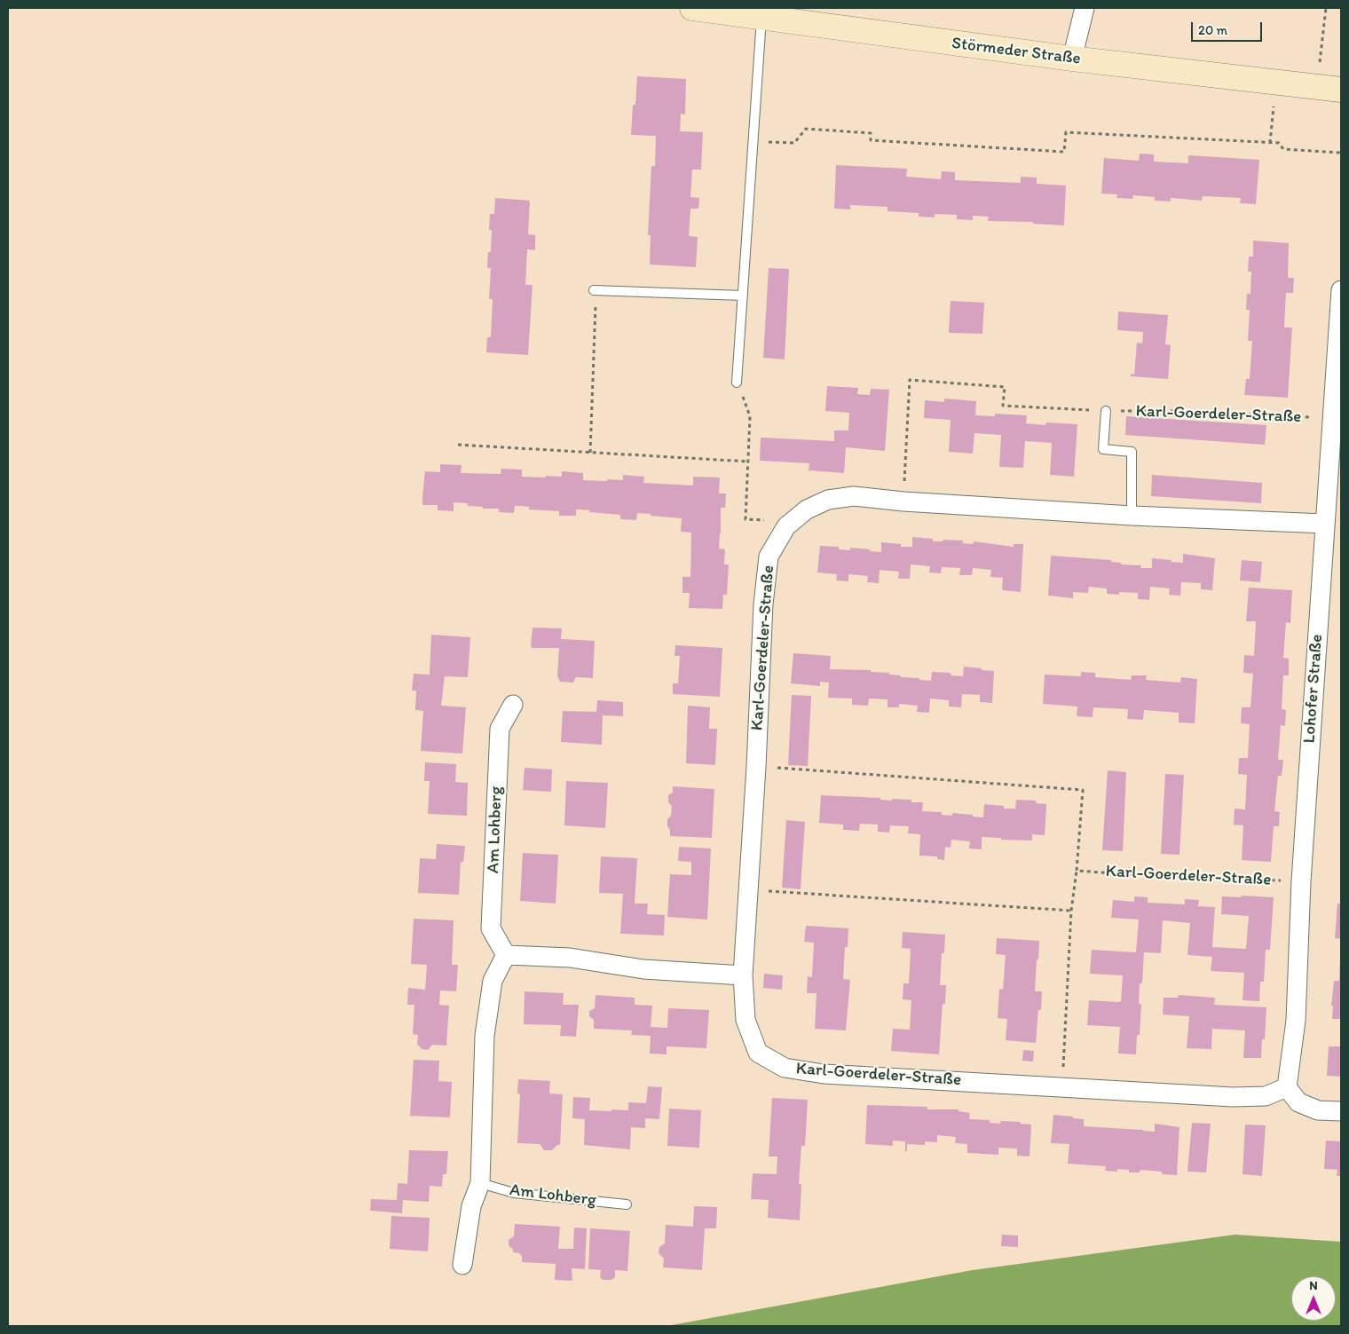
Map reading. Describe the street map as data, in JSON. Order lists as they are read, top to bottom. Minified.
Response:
{"streets":{"main road":["Störmeder Straße"],"street":["Karl-Goerdeler-Straße","Lohofer Straße","Am Lohberg"]},"crossings":[["Karl-Goerdeler-Straße","Lohofer Straße"]],"scale_bar":"20 m","north":"top"}
